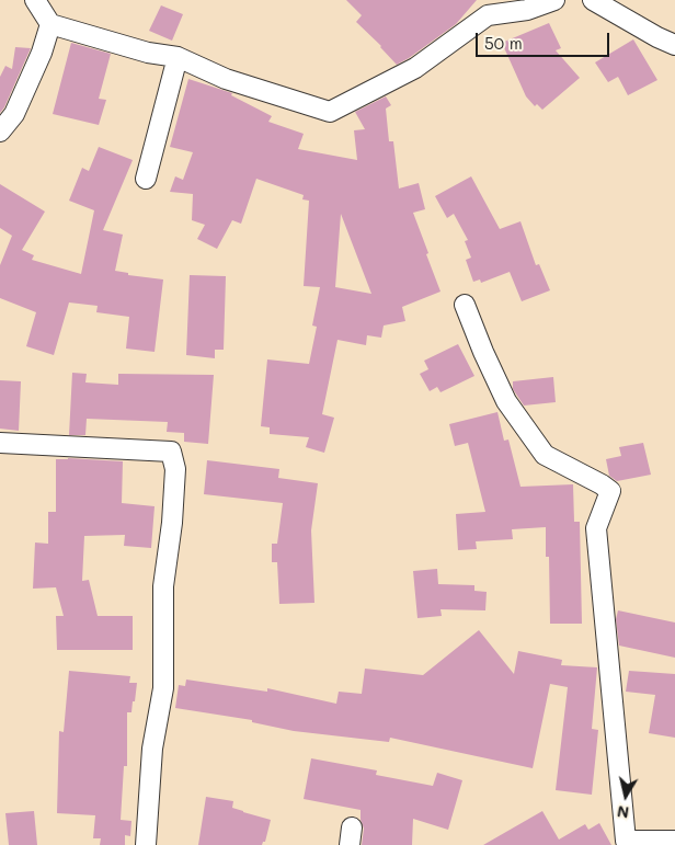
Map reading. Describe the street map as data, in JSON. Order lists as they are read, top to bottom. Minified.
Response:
{"scale_bar":"50 m","north":"bottom"}
